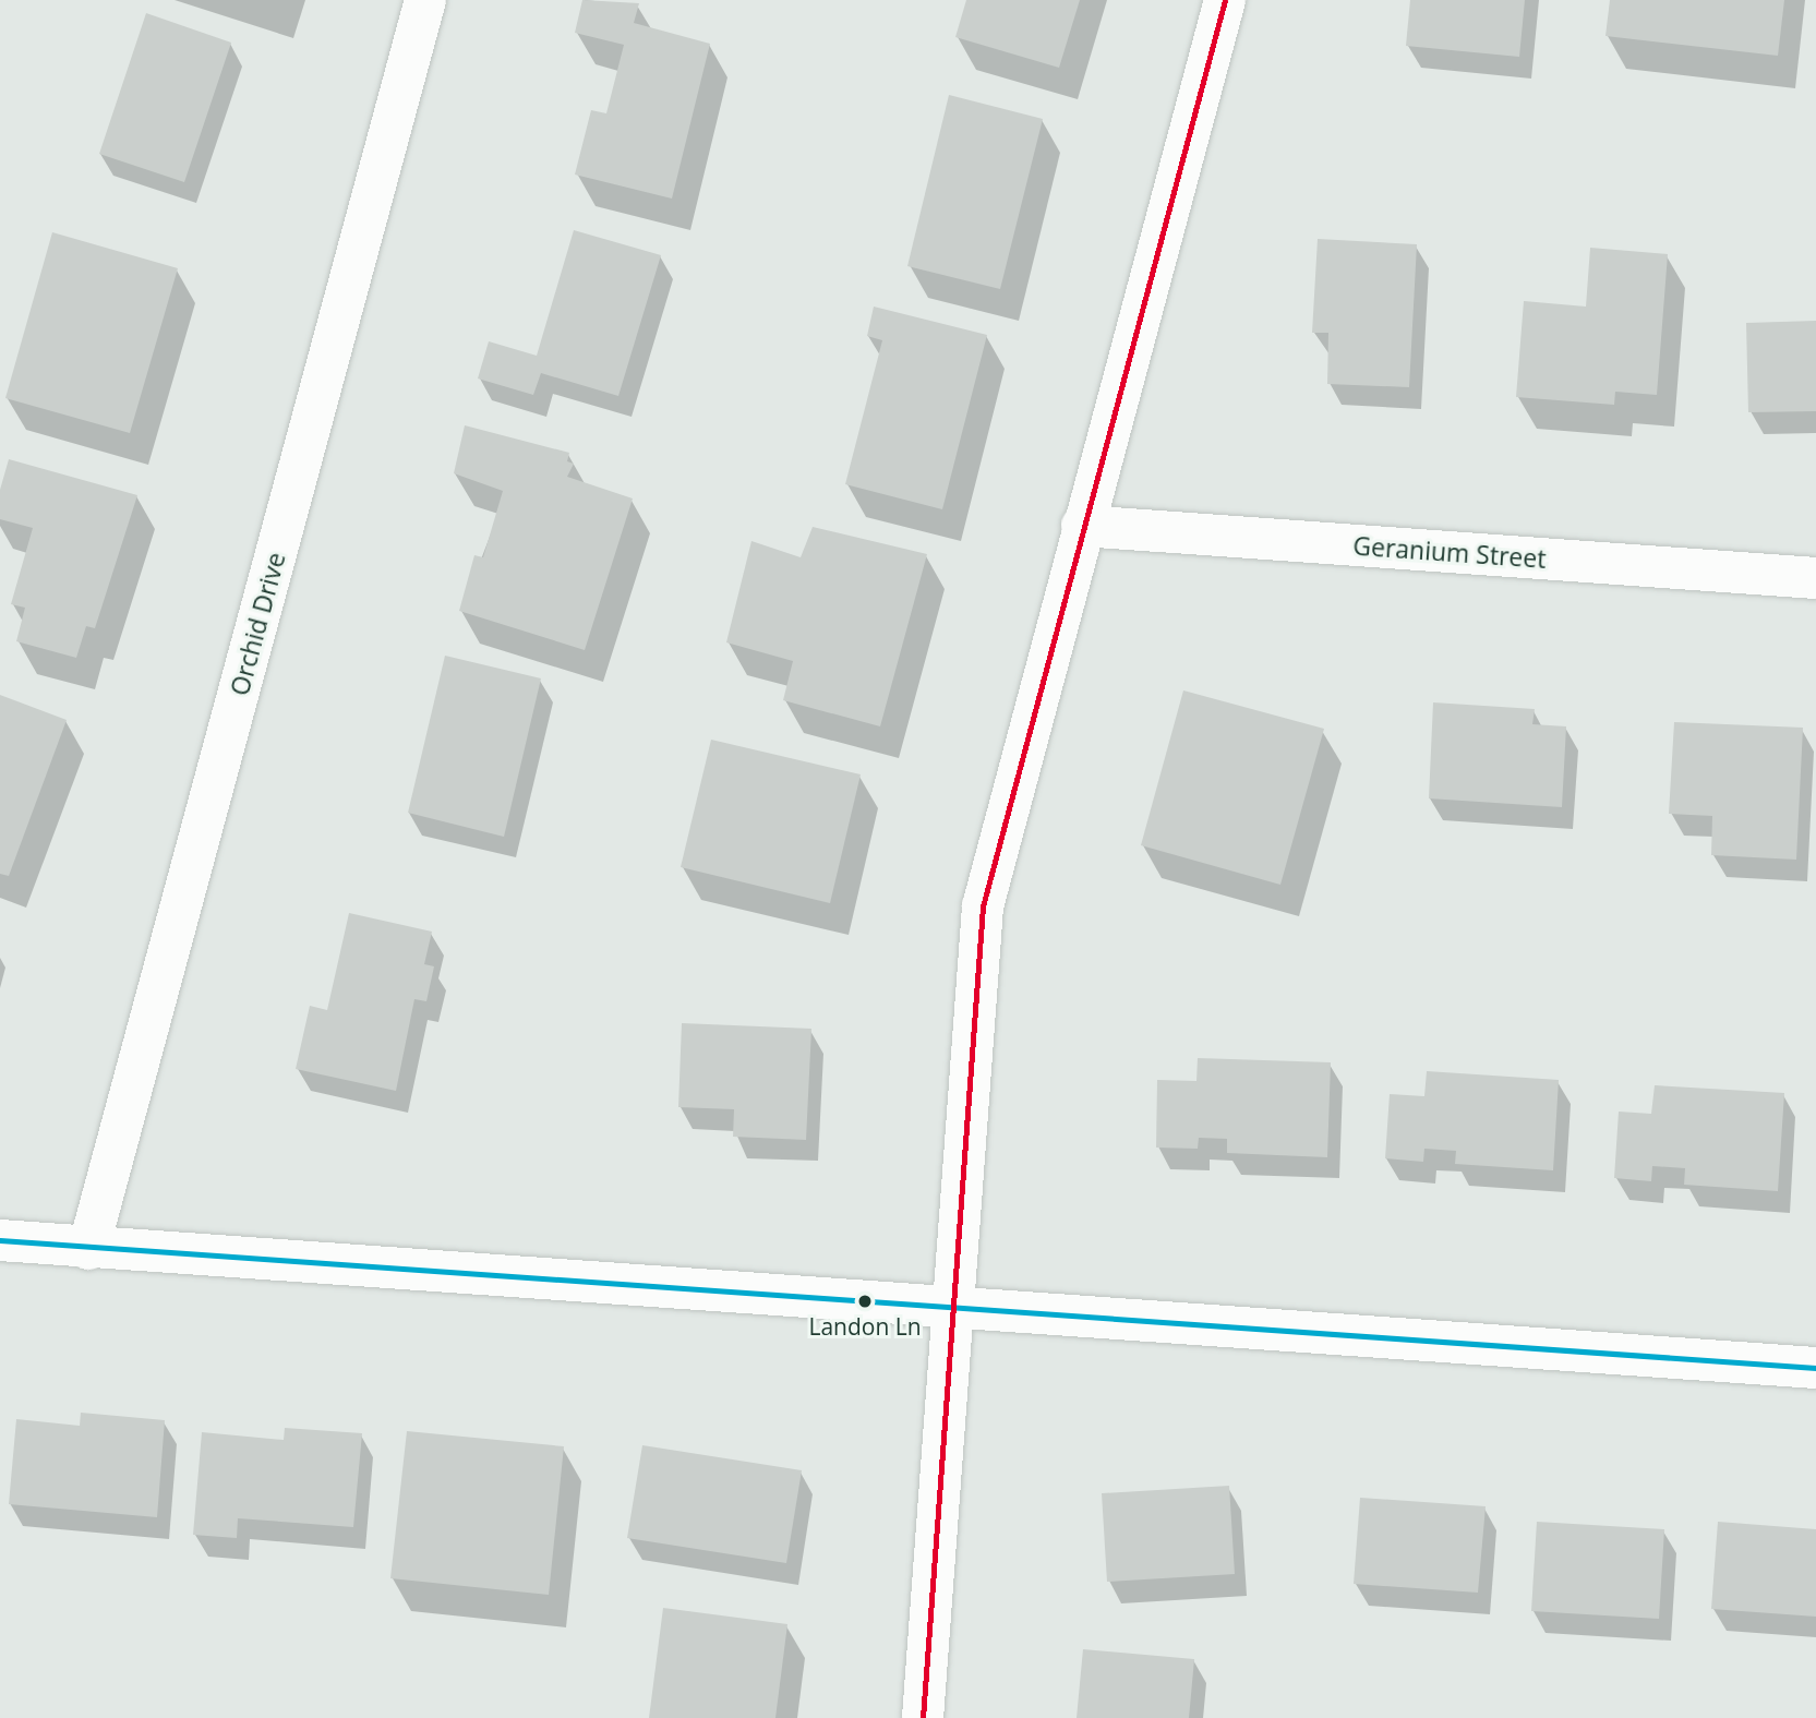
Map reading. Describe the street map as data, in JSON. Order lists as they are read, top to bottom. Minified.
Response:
{"streets":{"street":["Geranium Street","Orchid Drive"]},"places":["Landon Ln"]}
